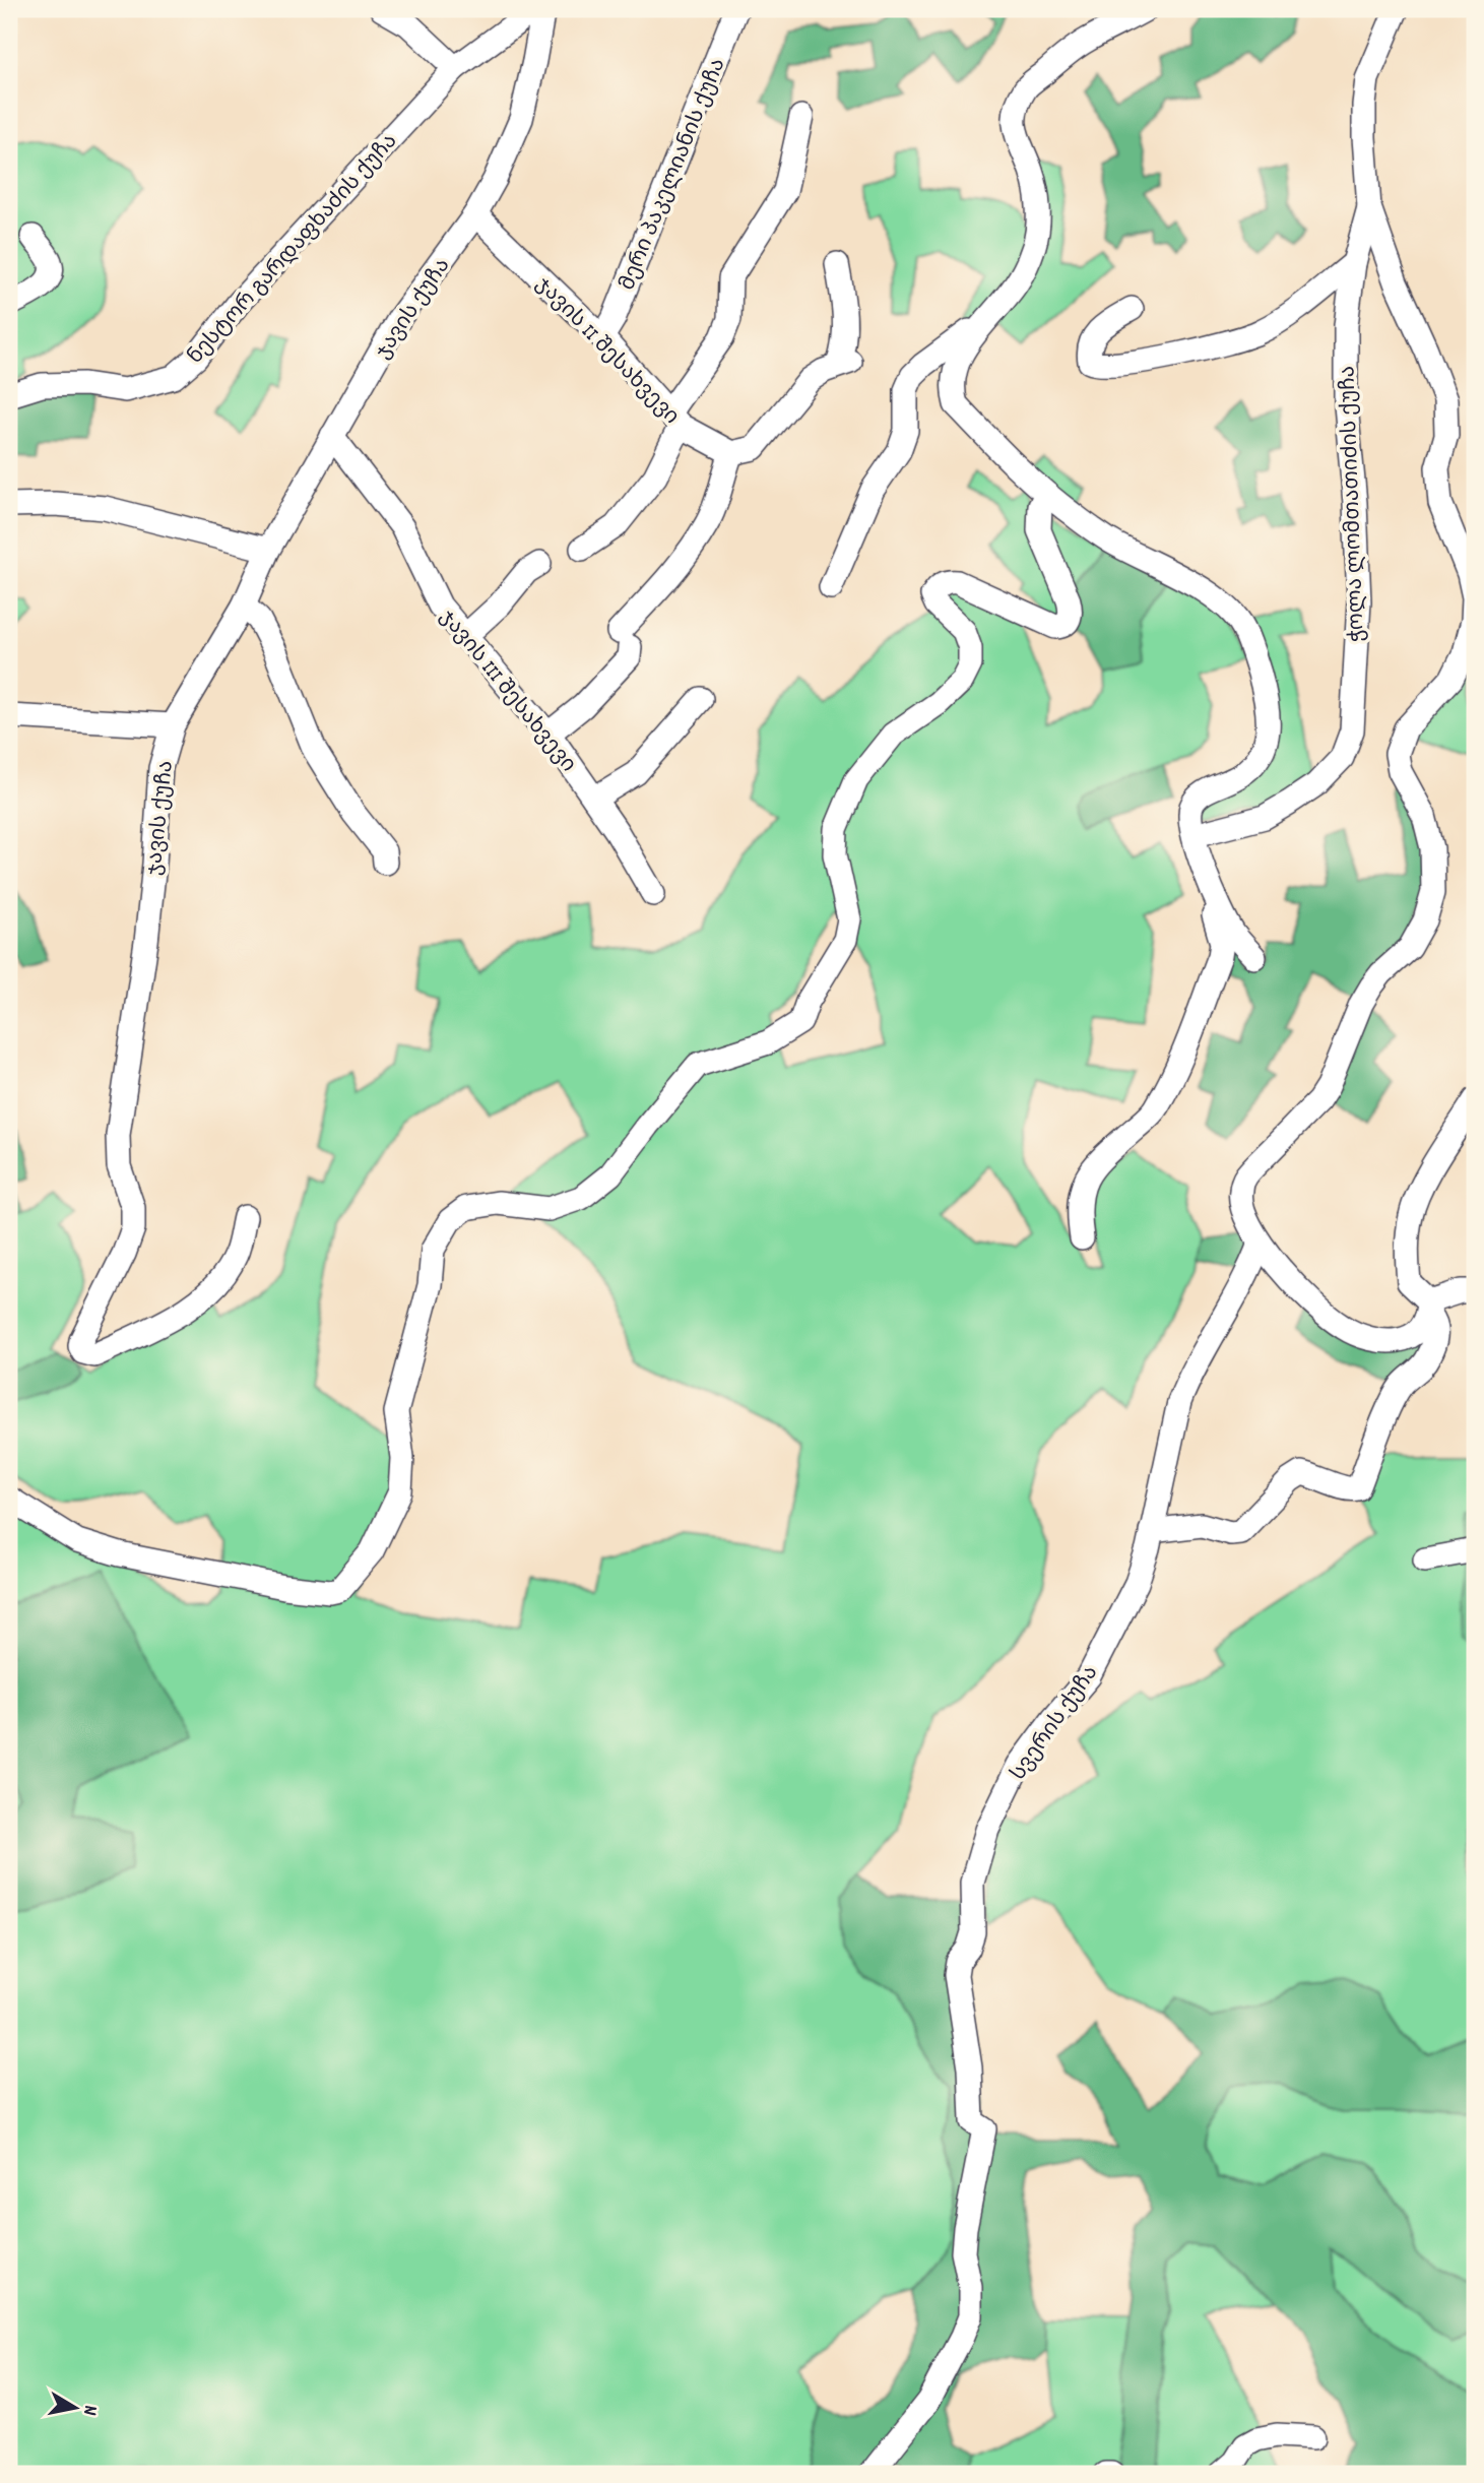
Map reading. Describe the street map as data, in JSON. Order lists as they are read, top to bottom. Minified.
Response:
{"streets":{"street":["მერი პაკელიანის ქუჩა","ნესტორ გარდაფხაძის ქუჩა","ჯავის ქუჩა","ჯავის II შესახვევი","ჭოლა ლომთათიძის ქუჩა","ჯავის III შესახვევი","სვერის ქუჩა"]},"crossings":[["მერი პაკელიანის ქუჩა","ჯავის II შესახვევი"],["ჯავის ქუჩა","ჯავის II შესახვევი"],["ჯავის ქუჩა","ჯავის III შესახვევი"],["ჭოლა ლომთათიძის ქუჩა","სვერის ქუჩა"]],"north":"right"}
